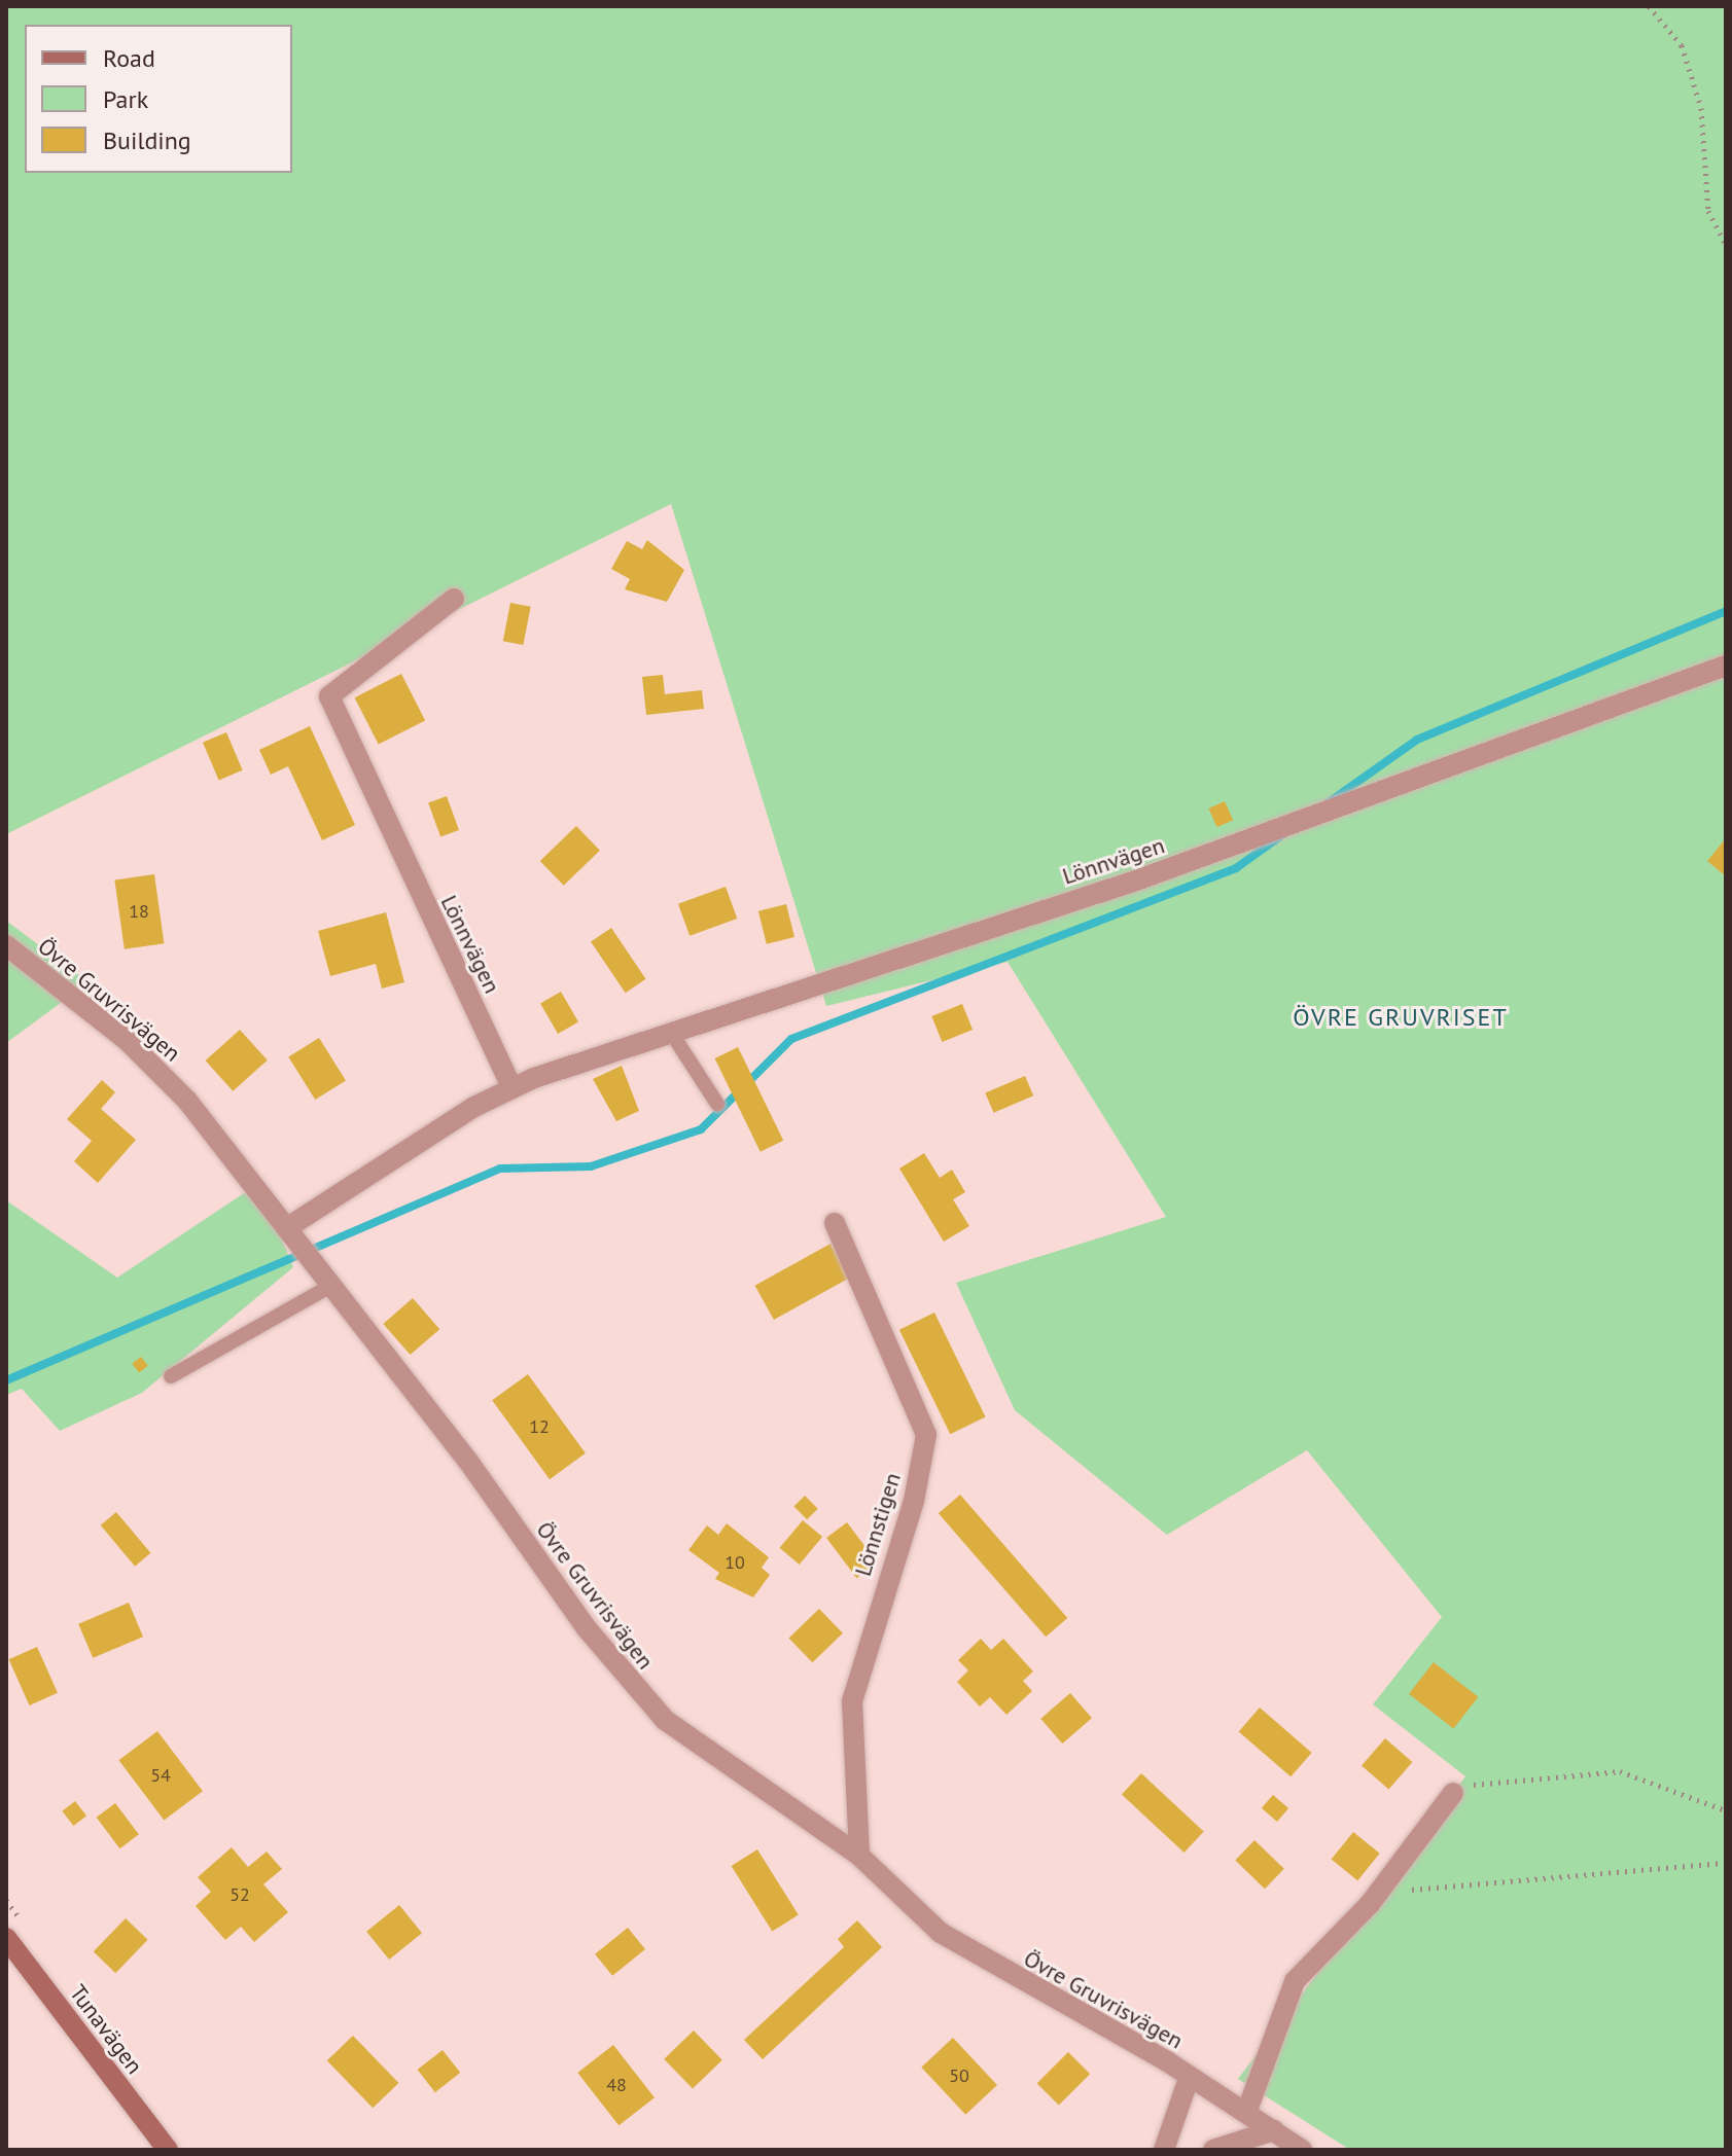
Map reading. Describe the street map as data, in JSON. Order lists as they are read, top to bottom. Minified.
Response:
{"streets":{"street":["Lönnvägen","Övre Gruvrisvägen","Lönnstigen","Tunavägen"]},"crossings":[["Lönnvägen","Övre Gruvrisvägen"],["Övre Gruvrisvägen","Lönnstigen"]],"districts":["ÖVRE GRUVRISET"],"house_numbers":["18","12","10","54","52","50","48"],"legend":["Road","Park","Building"]}
